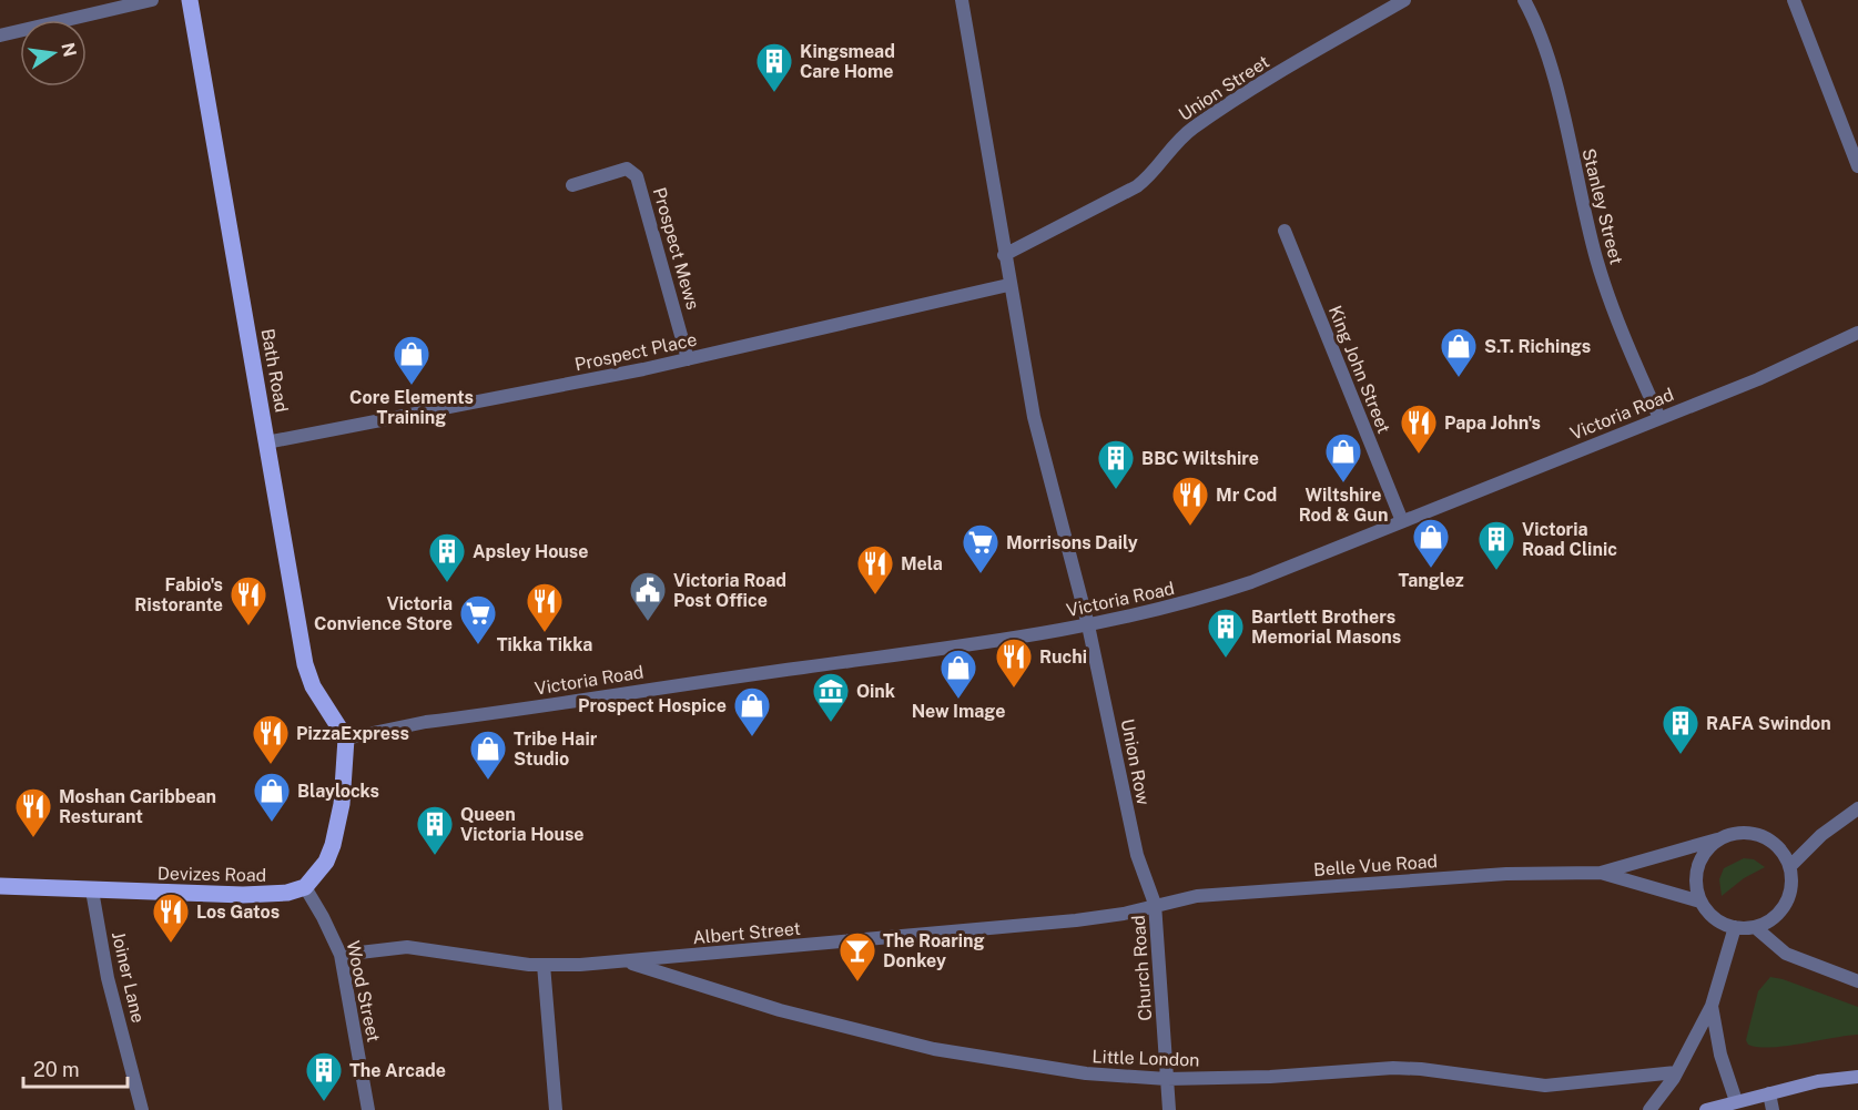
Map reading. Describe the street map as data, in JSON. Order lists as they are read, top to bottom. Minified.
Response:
{"streets":{"main road":["Bath Road","Devizes Road"],"street":["Union Street","Stanley Street","Prospect Mews","Prospect Place","King John Street","Victoria Road","Union Row","Belle Vue Road","Albert Street","Church Road","Joiner Lane","Wood Street","Little London"]},"crossings":[["Stanley Street","Victoria Road"],["Prospect Mews","Prospect Place"],["Prospect Place","Bath Road"],["King John Street","Victoria Road"],["Bath Road","Victoria Road"],["Victoria Road","Union Row"],["Union Row","Belle Vue Road"],["Union Row","Albert Street"],["Union Row","Church Road"],["Belle Vue Road","Albert Street"],["Belle Vue Road","Church Road"],["Devizes Road","Joiner Lane"],["Devizes Road","Wood Street"],["Albert Street","Church Road"],["Albert Street","Wood Street"],["Albert Street","Little London"],["Church Road","Little London"]],"places":{"building":["Kingsmead Care Home","BBC Wiltshire","Victoria Road Clinic","Apsley House","Bartlett Brothers Memorial Masons","RAFA Swindon","Queen Victoria House","The Arcade"],"shop":["S.T. Richings","Core Elements Training","Wiltshire Rod & Gun","Tanglez","New Image","Prospect Hospice","Tribe Hair Studio","Blaylocks"],"restaurant":["Papa John's","Mr Cod","Mela","Fabio's Ristorante","Tikka Tikka","Ruchi","PizzaExpress","Moshan Caribbean Resturant","Los Gatos"],"supermarket":["Morrisons Daily","Victoria Convience Store"],"public building":["Victoria Road Post Office"],"museum":["Oink"],"bar":["The Roaring Donkey"]},"scale_bar":"20 m","north":"right"}
